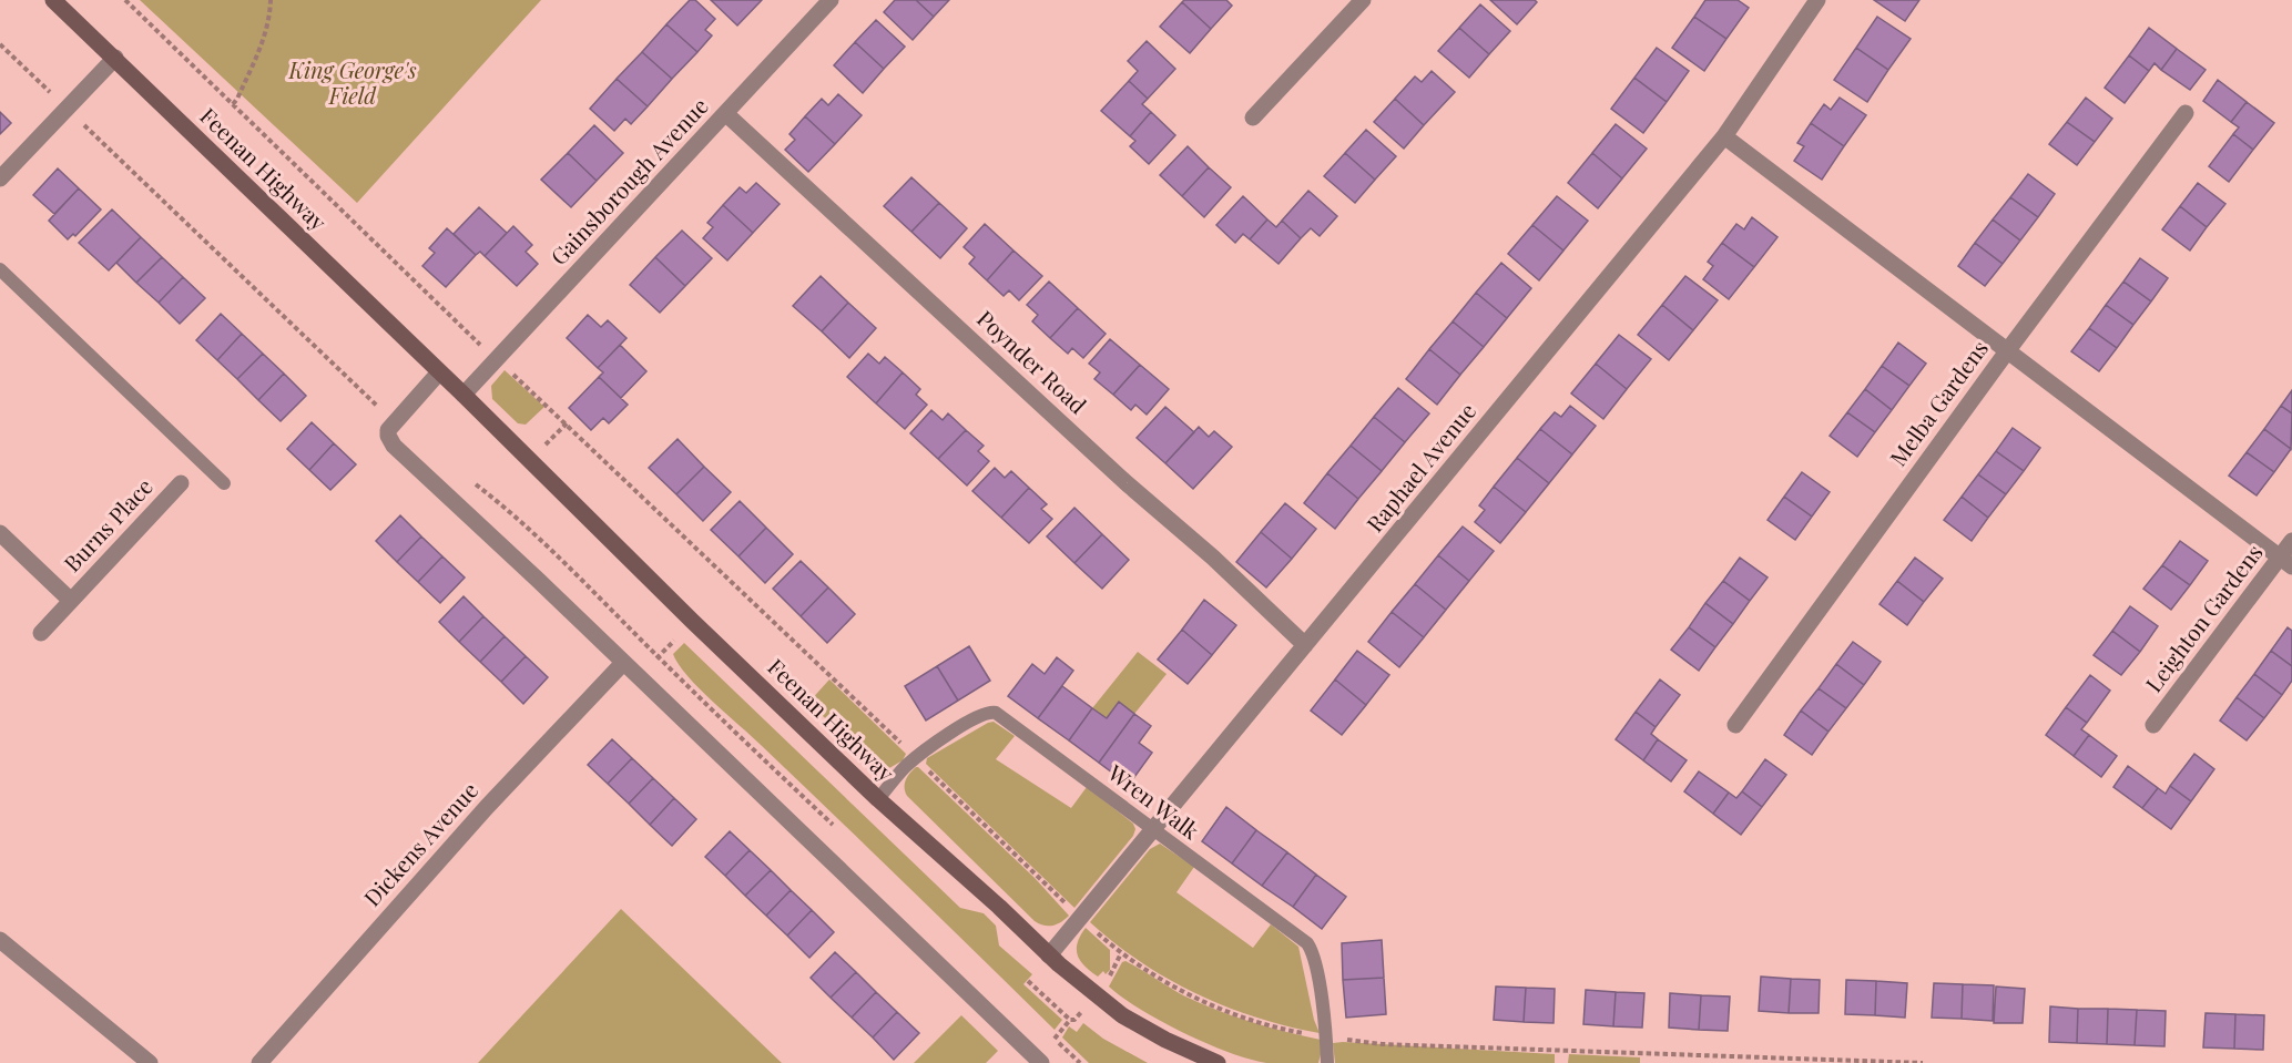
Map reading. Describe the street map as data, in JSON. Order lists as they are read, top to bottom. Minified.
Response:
{"streets":{"street":["Feenan Highway","Gainsborough Avenue","Poynder Road","Melba Gardens","Raphael Avenue","Burns Place","Leighton Gardens","Dickens Avenue"],"lane":["Wren Walk"]},"crossings":[["Feenan Highway","Gainsborough Avenue"],["Feenan Highway","Raphael Avenue"],["Feenan Highway","Wren Walk"],["Gainsborough Avenue","Poynder Road"],["Poynder Road","Raphael Avenue"],["Raphael Avenue","Wren Walk"]],"parks":["King George's Field"]}
